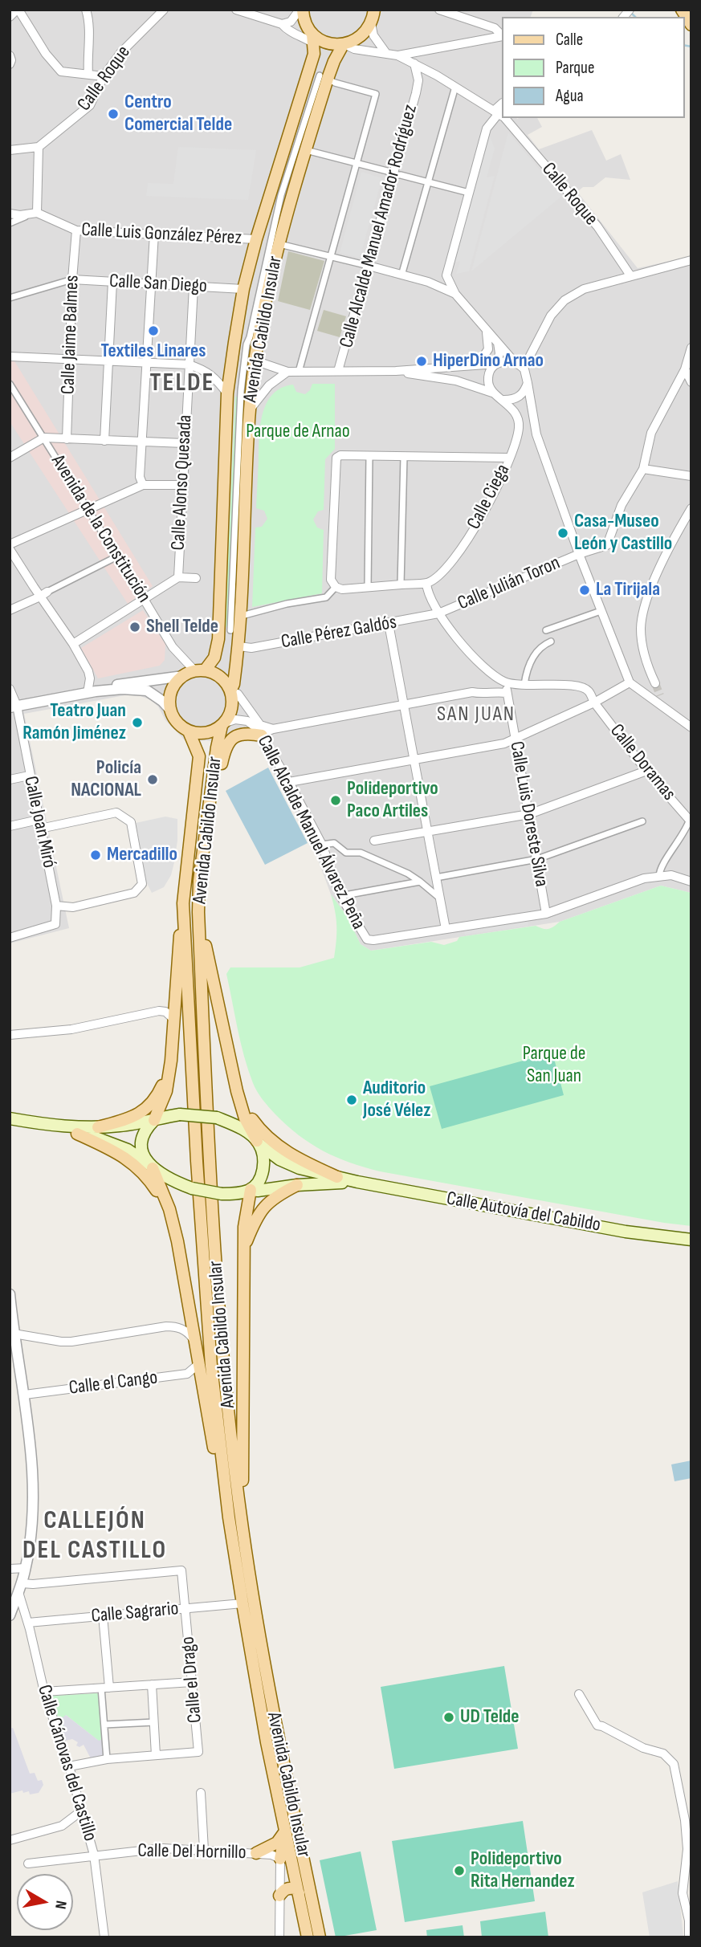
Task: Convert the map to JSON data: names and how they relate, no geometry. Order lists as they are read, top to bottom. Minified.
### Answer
{"streets":{"main road":["Avenida Cabildo Insular","Calle Autovía del Cabildo"],"street":["Calle Roque","Calle Alcalde Manuel Amador Rodríguez","Calle Luis González Pérez","Calle San Diego","Calle Jaime Balmes","Calle Alonso Quesada","Calle Ciega","Avenida de la Constitución","Calle Julián Toron","Calle Pérez Galdós","Calle Doramas","Calle Luis Doreste Silva","Calle Joan Miró","Calle Alcalde Manuel Álvarez Peña","Calle el Cango","Calle Sagrario","Calle el Drago","Calle Cánovas del Castillo","Calle Del Hornillo"]},"crossings":[["Calle Roque","Calle Alcalde Manuel Amador Rodríguez"],["Calle Roque","Avenida Cabildo Insular"],["Calle Luis González Pérez","Avenida Cabildo Insular"],["Calle Luis González Pérez","Calle Jaime Balmes"],["Calle San Diego","Avenida Cabildo Insular"],["Calle San Diego","Calle Jaime Balmes"],["Calle San Diego","Calle Alonso Quesada"],["Avenida Cabildo Insular","Avenida de la Constitución"],["Avenida Cabildo Insular","Calle Pérez Galdós"],["Avenida Cabildo Insular","Calle Alcalde Manuel Álvarez Peña"],["Avenida Cabildo Insular","Calle Sagrario"],["Avenida de la Constitución","Calle Alcalde Manuel Álvarez Peña"],["Calle Julián Toron","Calle Pérez Galdós"],["Calle Doramas","Calle Luis Doreste Silva"],["Calle Sagrario","Calle el Drago"],["Calle Sagrario","Calle Cánovas del Castillo"],["Calle el Drago","Calle Cánovas del Castillo"],["Calle Cánovas del Castillo","Calle Del Hornillo"]],"districts":["TELDE","SAN JUAN","CALLEJÓN DEL CASTILLO"],"parks":["Parque de Arnao","Parque de San Juan"],"places":["Centro Comercial Telde","Textiles Linares","HiperDino Arnao","Casa-Museo León y Castillo","La Tirijala","Shell Telde","Teatro Juan Ramón Jiménez","Policía NACIONAL","Polideportivo Paco Artiles","Mercadillo","Auditorio José Vélez","UD Telde","Polideportivo Rita Hernandez"],"legend":["Calle","Parque","Agua"],"north":"right"}
